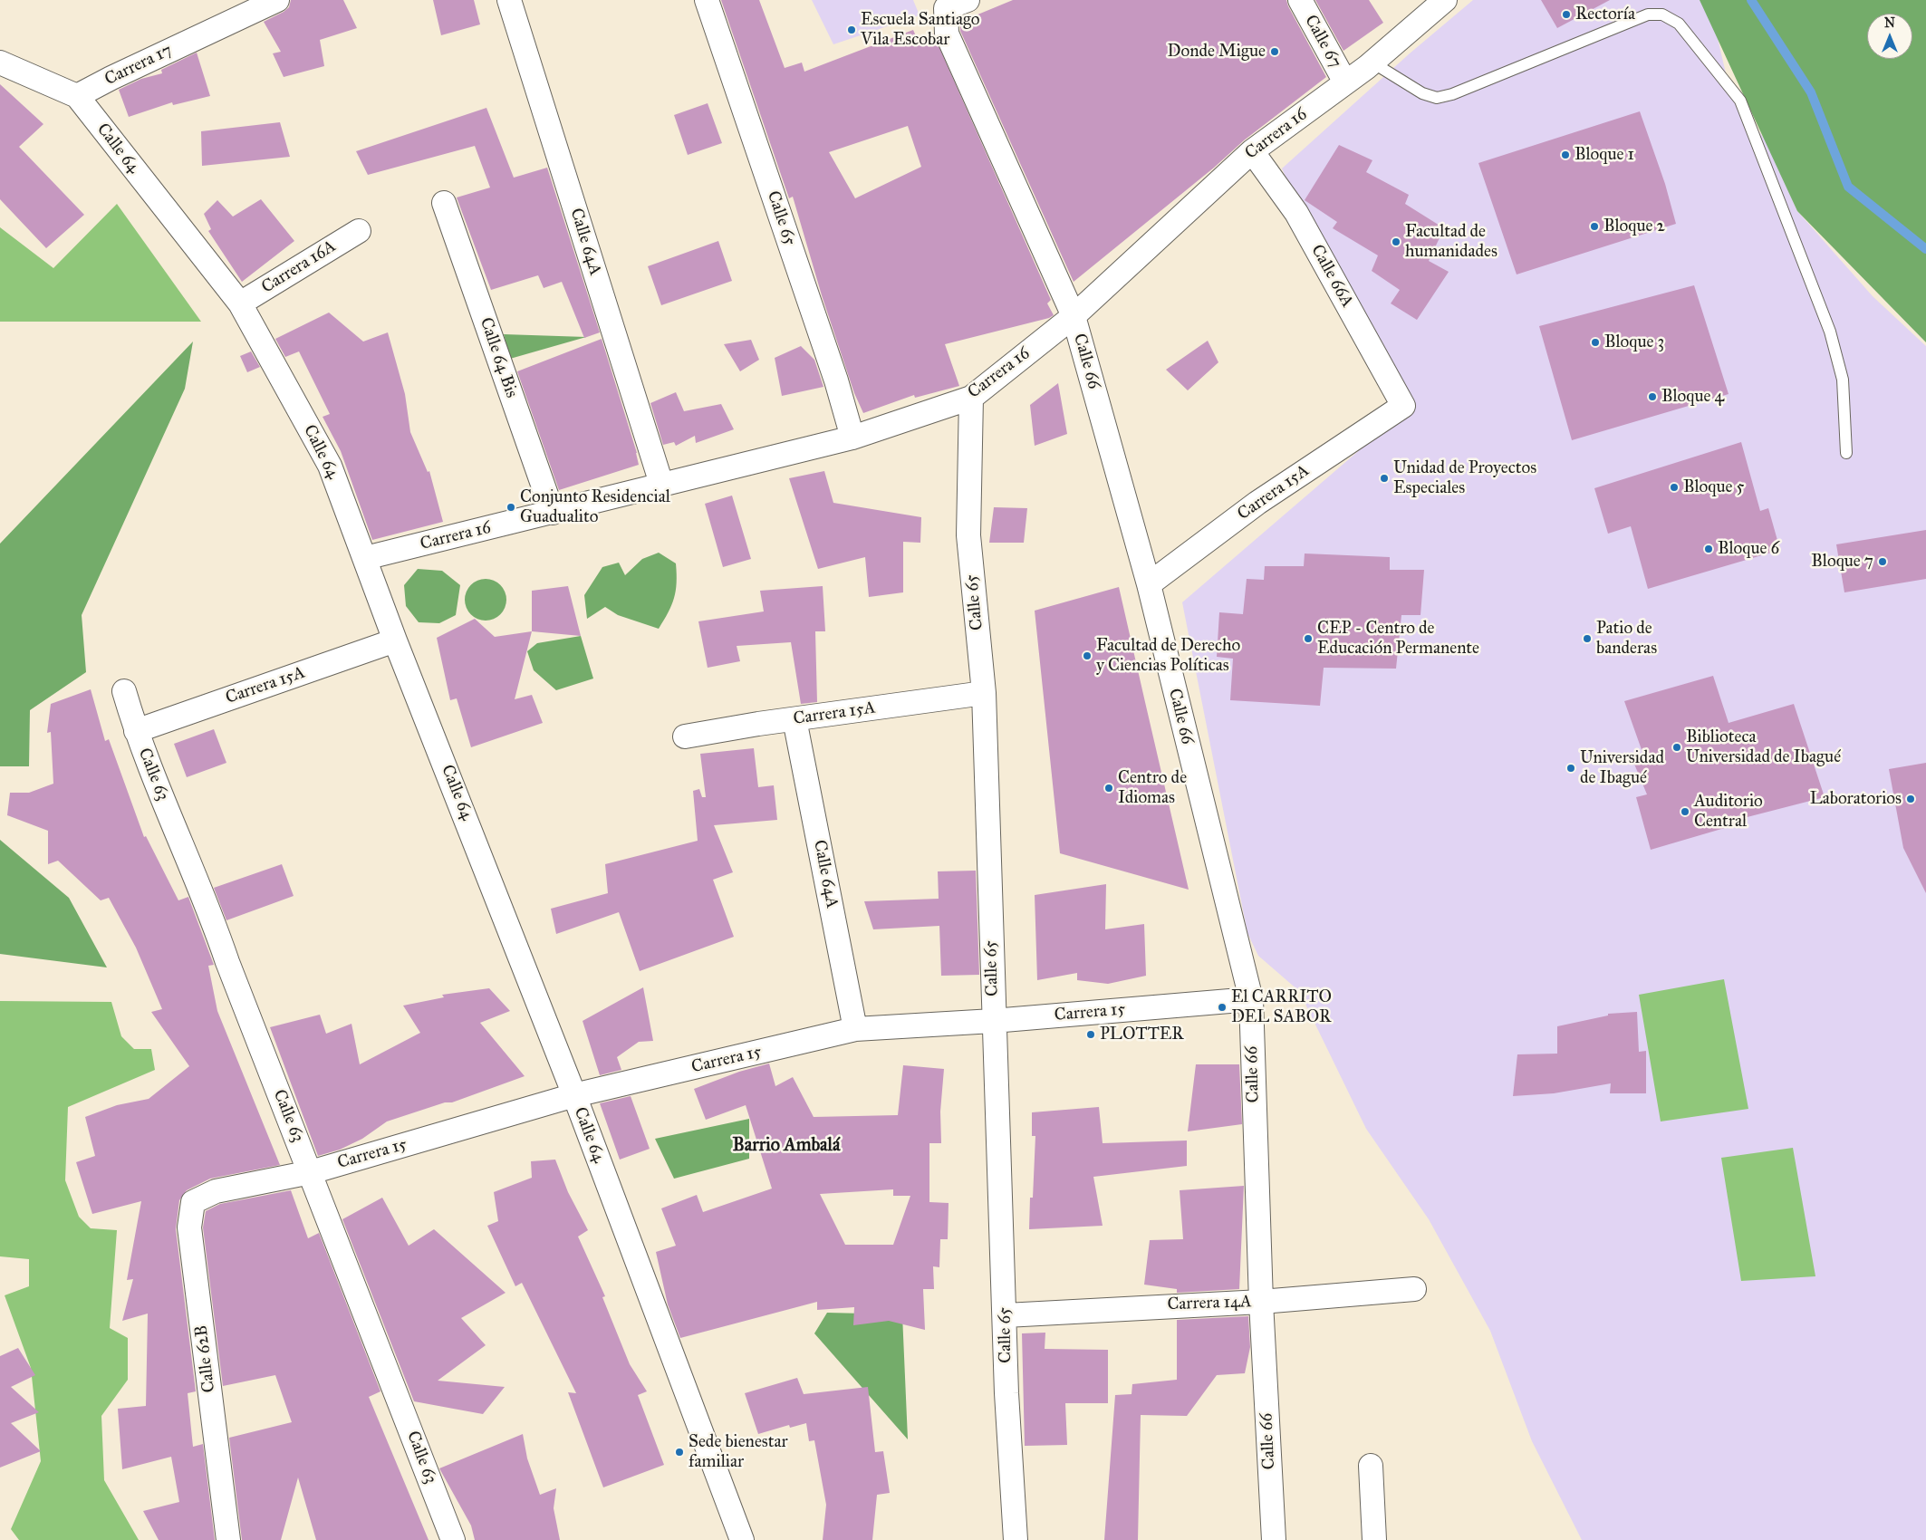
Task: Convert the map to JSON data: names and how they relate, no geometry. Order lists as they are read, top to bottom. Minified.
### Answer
{"streets":{"street":["Calle 67","Carrera 17","Carrera 16","Calle 64","Calle 65","Calle 64A","Carrera 16A","Calle 66A","Calle 64 Bis","Calle 66","Carrera 15A","Calle 63","Carrera 15","Carrera 14A","Calle 62B"]},"crossings":[["Calle 67","Carrera 16"],["Carrera 17","Calle 64"],["Carrera 16","Calle 64"],["Carrera 16","Calle 65"],["Carrera 16","Calle 64A"],["Carrera 16","Calle 66A"],["Carrera 16","Calle 64 Bis"],["Carrera 16","Calle 66"],["Calle 64","Carrera 16A"],["Calle 64","Carrera 15A"],["Calle 64","Carrera 15"],["Calle 65","Carrera 15A"],["Calle 65","Carrera 15"],["Calle 65","Carrera 14A"],["Calle 64A","Carrera 15A"],["Calle 64A","Carrera 15"],["Calle 66A","Carrera 15A"],["Calle 66","Carrera 15A"],["Calle 66","Carrera 15"],["Calle 66","Carrera 14A"],["Carrera 15A","Calle 63"],["Calle 63","Carrera 15"],["Carrera 15","Calle 62B"]],"districts":["Barrio Ambalá"],"places":["Rectoría","Escuela Santiago Vila Escobar","Donde Migue","Bloque 1","Bloque 2","Facultad de humanidades","Bloque 3","Bloque 4","Unidad de Proyectos Especiales","Bloque 5","Conjunto Residencial Guadualito","Bloque 6","Bloque 7","CEP - Centro de Educación Permanente","Patio de banderas","Facultad de Derecho y Ciencias Políticas","Biblioteca Universidad de Ibagué","Universidad de Ibagué","Centro de Idiomas","Laboratorios","Auditorio Central","El CARRITO DEL SABOR","PLOTTER","Sede bienestar familiar"],"north":"top"}
